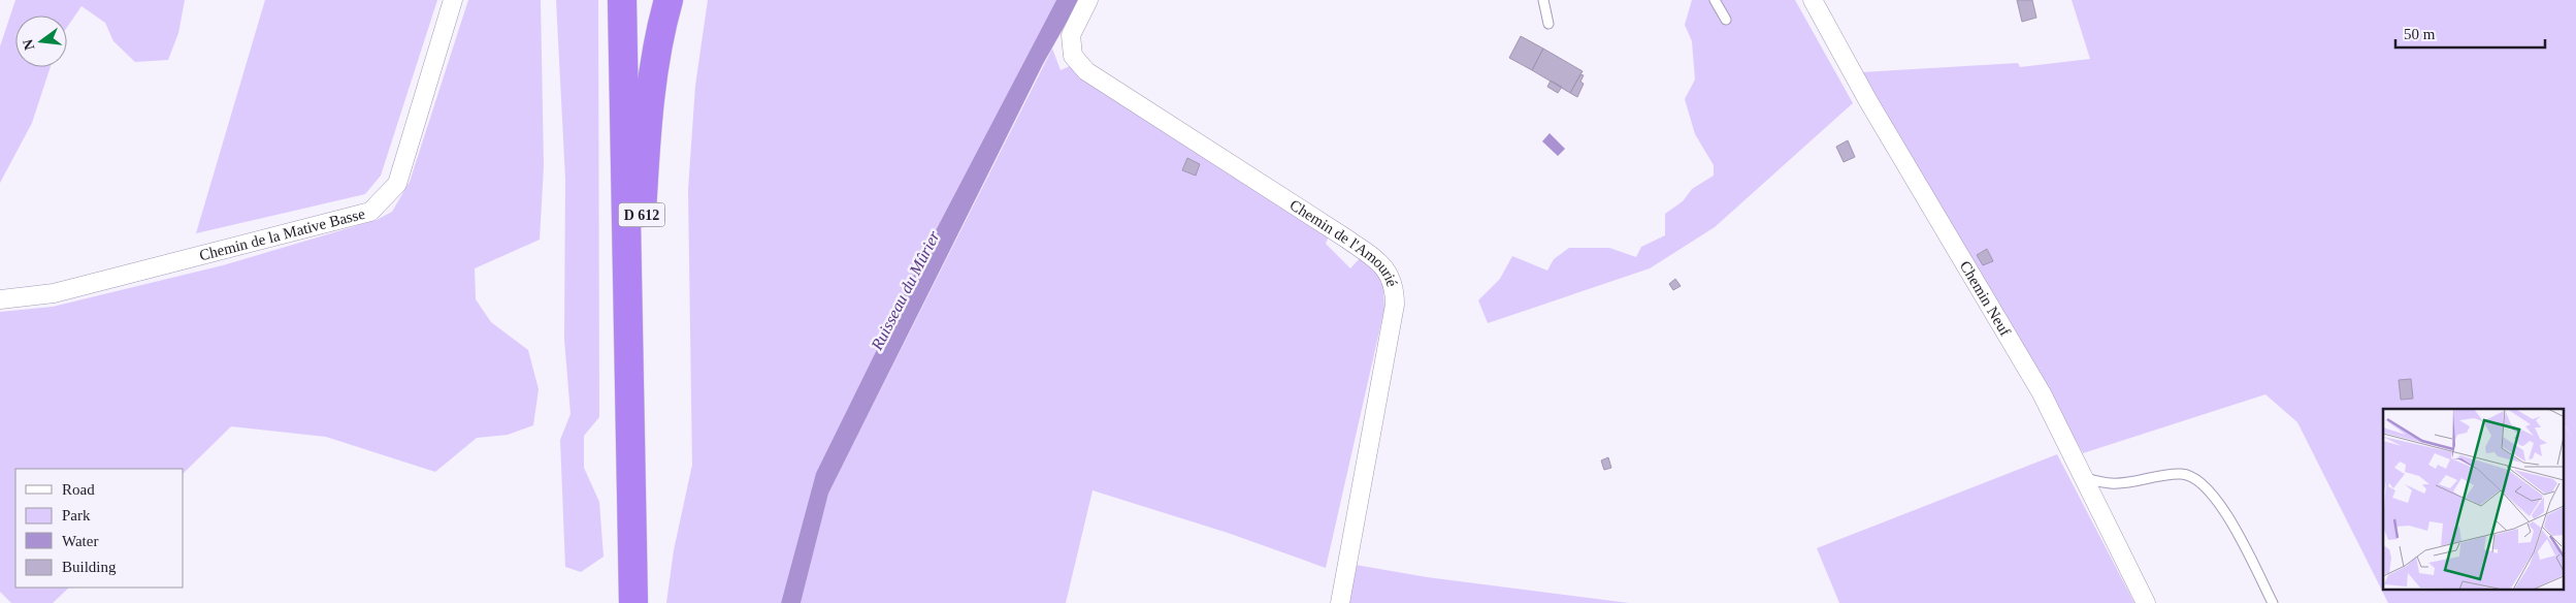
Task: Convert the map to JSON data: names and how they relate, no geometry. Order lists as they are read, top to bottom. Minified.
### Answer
{"streets":{"highway":["D 612"],"street":["Chemin de la Mative Basse","Chemin de l'Amourié","Chemin Neuf"]},"water":["Ruisseau du Mûrier"],"legend":["Road","Park","Water","Building"],"scale_bar":"50 m","north":"left"}
